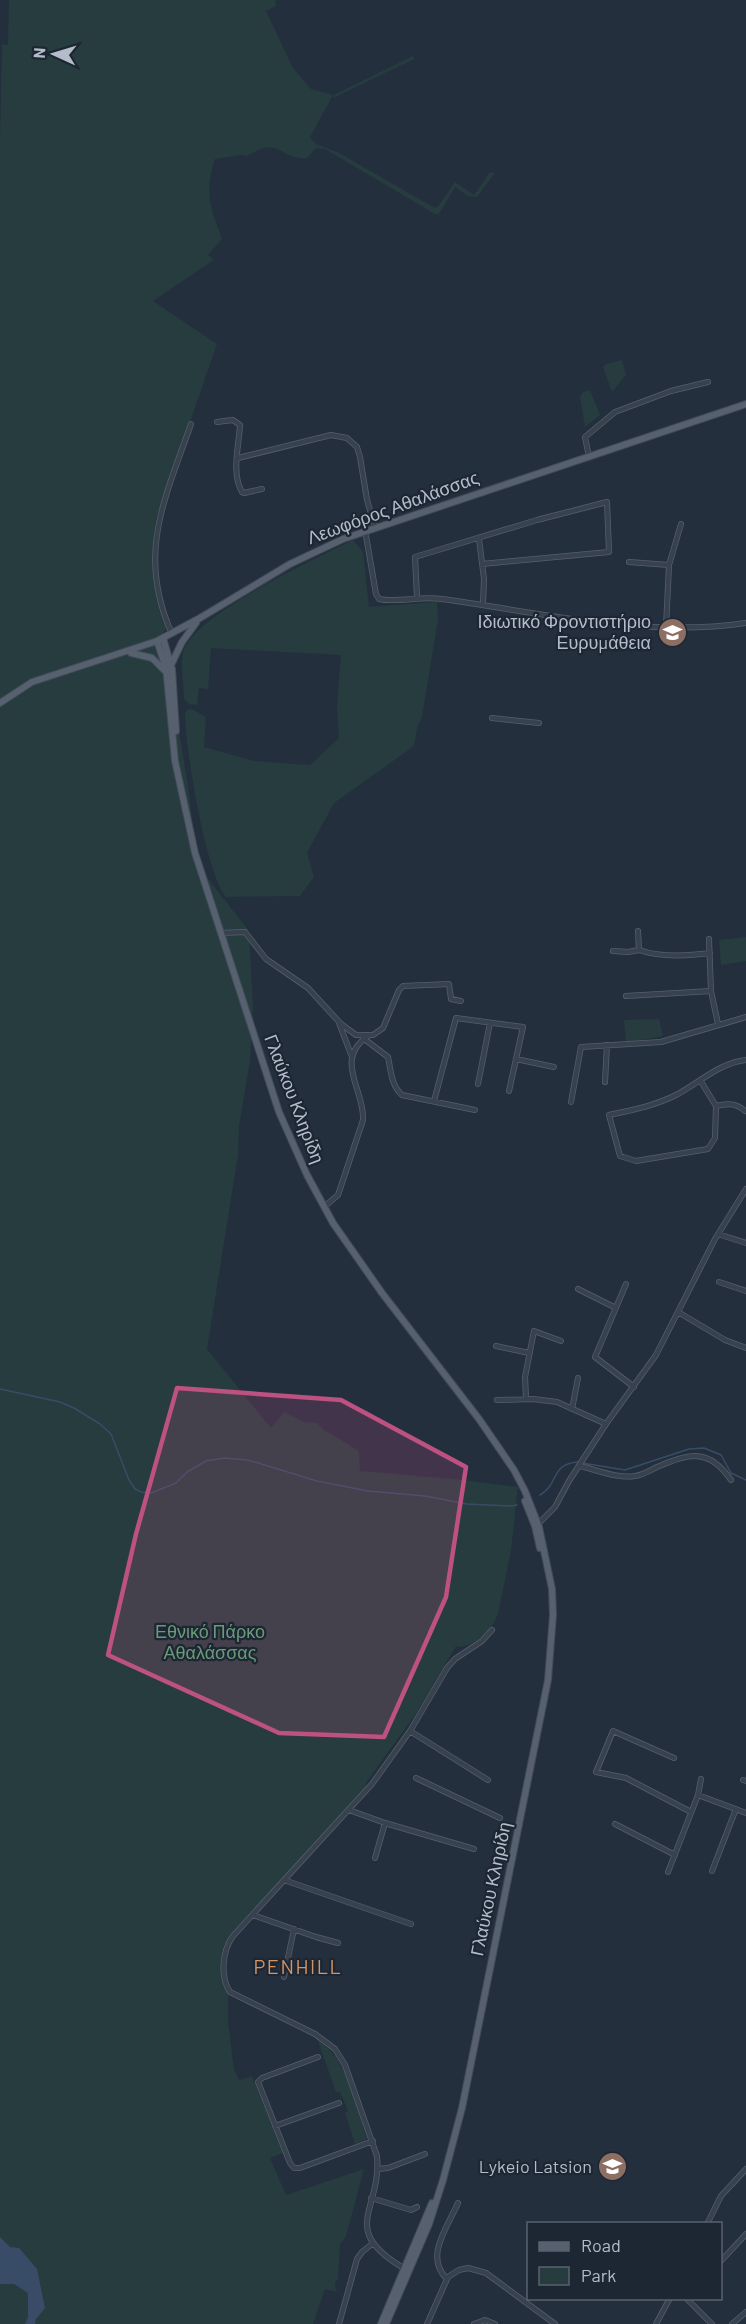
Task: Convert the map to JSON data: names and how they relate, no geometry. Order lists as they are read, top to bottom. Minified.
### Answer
{"streets":{"main road":["Λεωφόρος Αθαλάσσας","Γλαύκου Κληρίδη"]},"crossings":[["Λεωφόρος Αθαλάσσας","Γλαύκου Κληρίδη"]],"districts":["PENHILL"],"parks":["Εθνικό Πάρκο Αθαλάσσας"],"places":{"school or university":["Ιδιωτικό Φροντιστήριο Ευρυμάθεια","Lykeio Latsion"]},"legend":["Road","Park"],"north":"left"}
